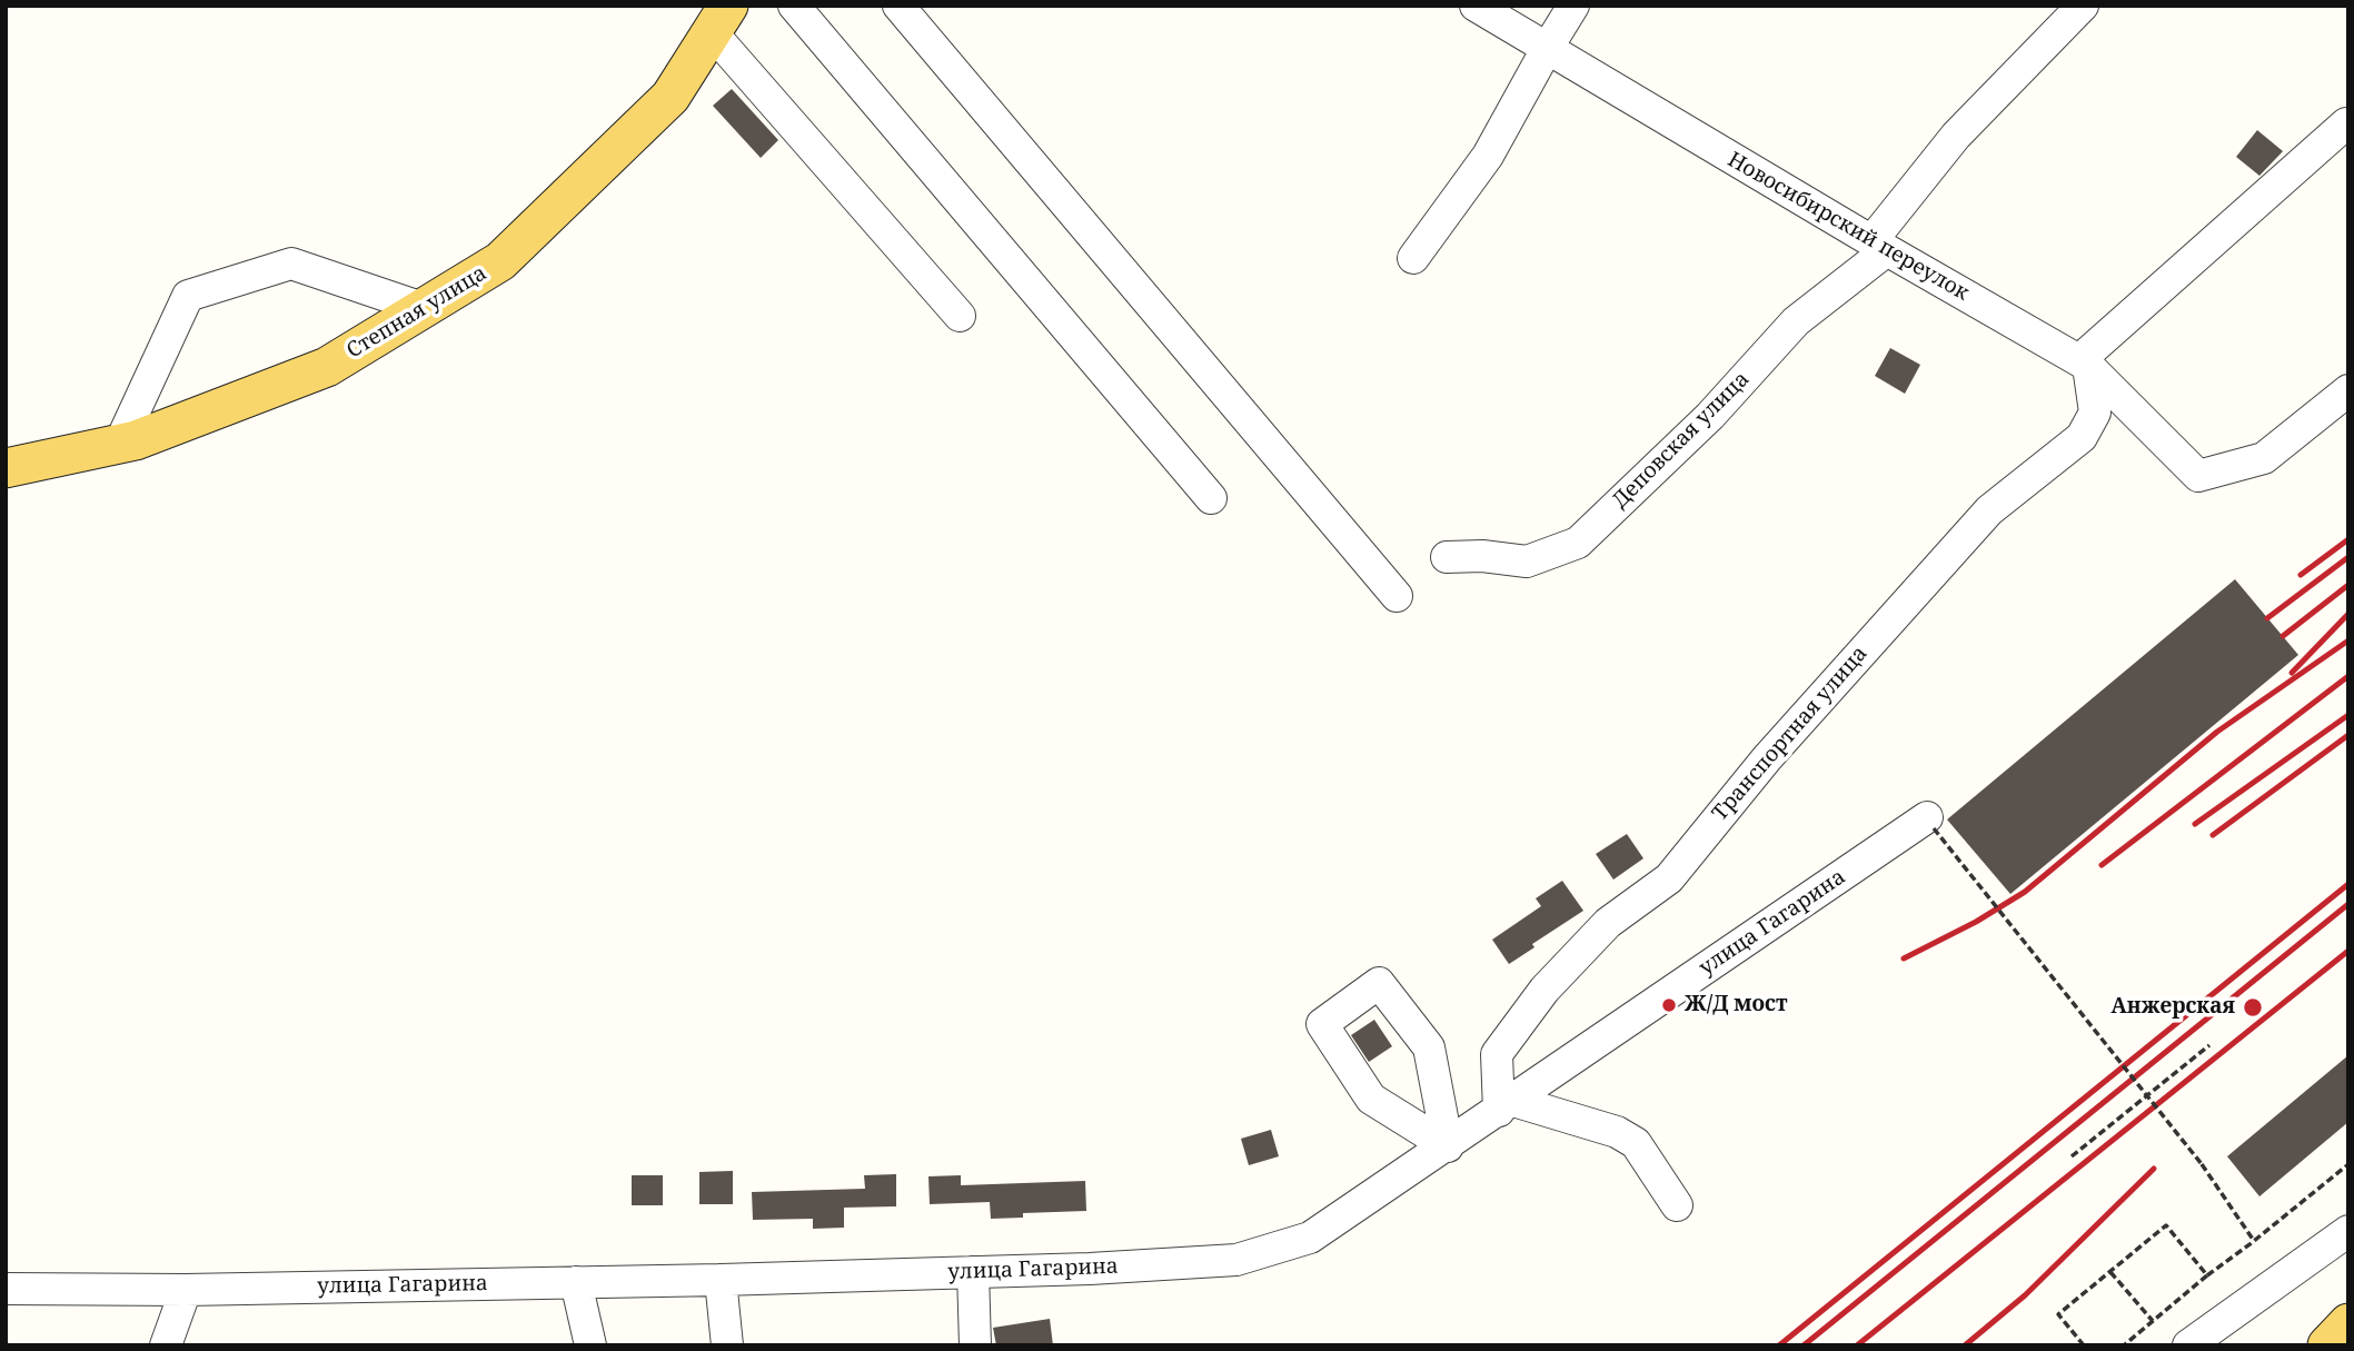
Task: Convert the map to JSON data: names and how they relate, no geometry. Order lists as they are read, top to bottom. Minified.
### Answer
{"streets":{"main road":["Степная улица"],"street":["Новосибирский переулок","Деповская улица","Транспортная улица","улица Гагарина"]},"crossings":[["Новосибирский переулок","Деповская улица"],["Новосибирский переулок","Транспортная улица"],["Транспортная улица","улица Гагарина"]],"places":["Ж/Д мост","Анжерская"]}
